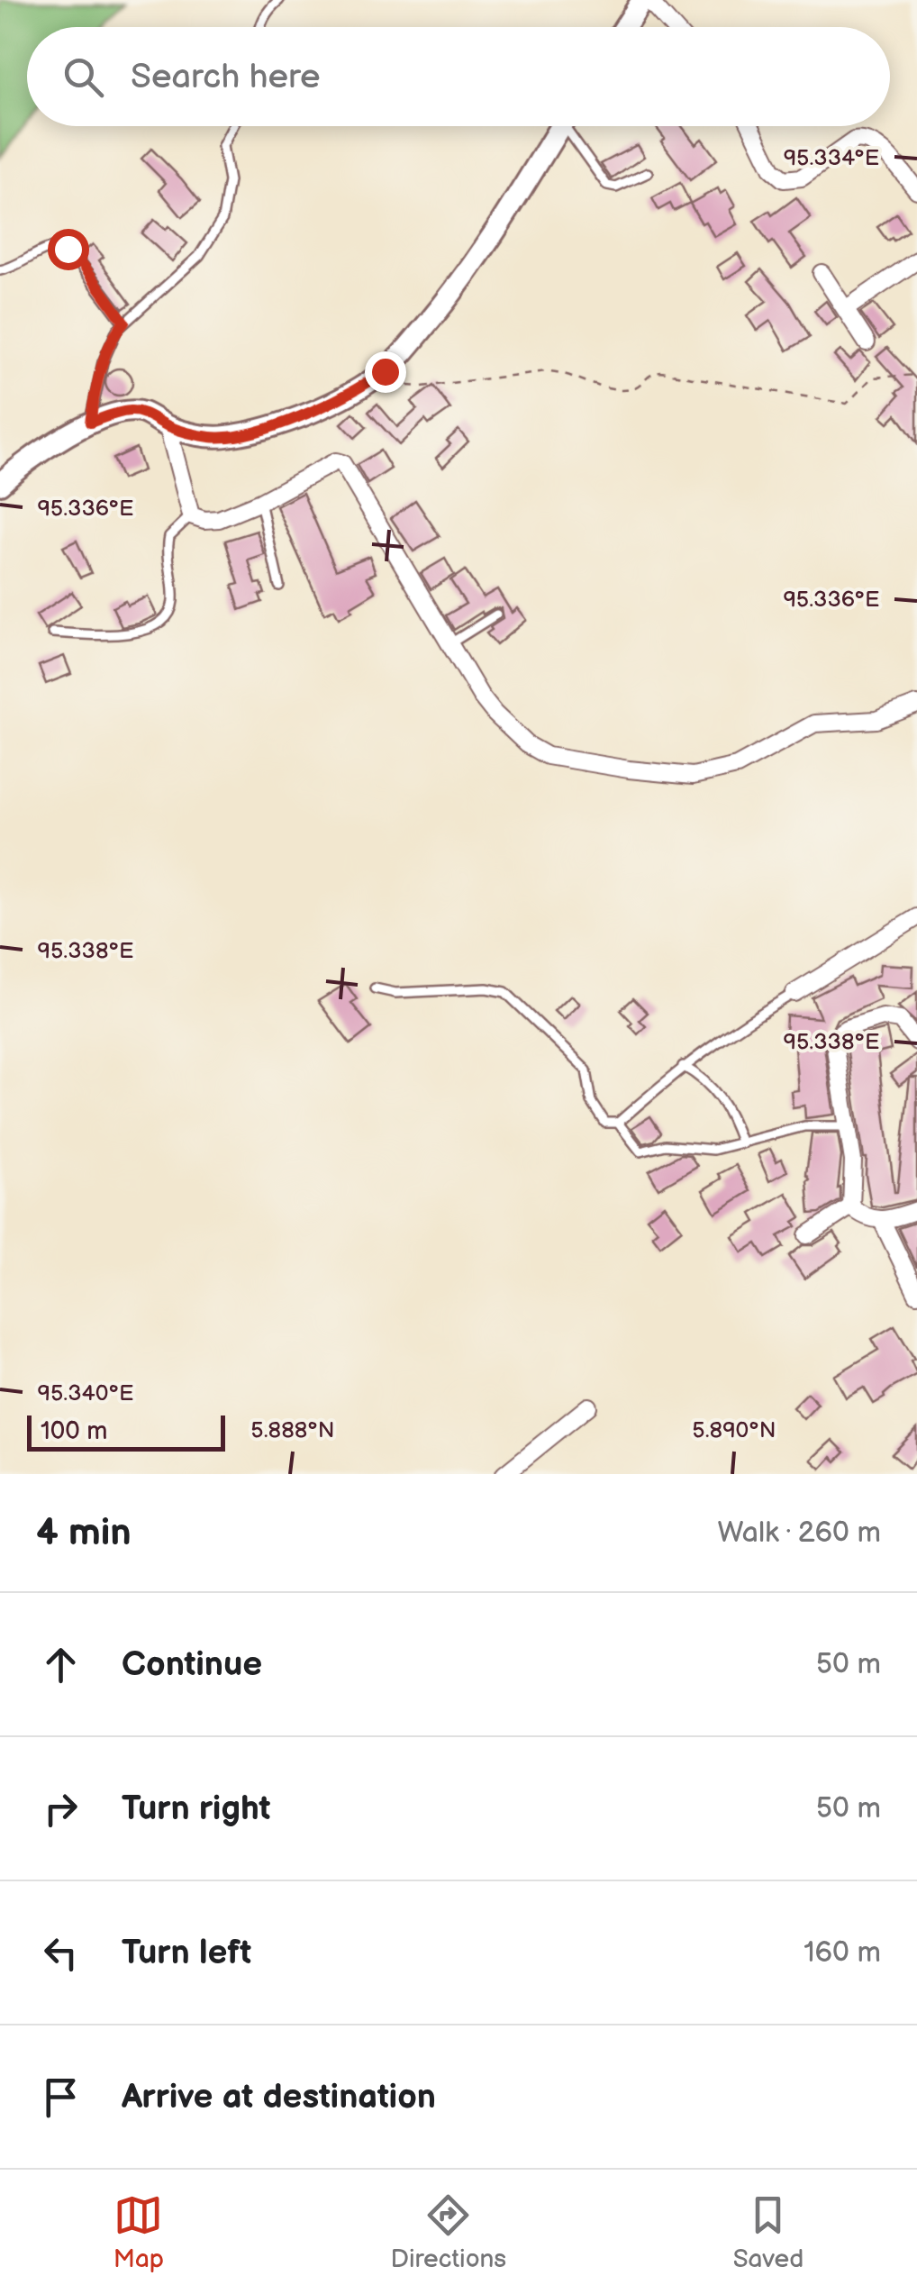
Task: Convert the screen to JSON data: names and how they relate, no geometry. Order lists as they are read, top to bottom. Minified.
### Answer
{"scale_bar":"100 m","page":{"search":"Search here","scale":"100 m","heading":["4 min","Walk · 260 m"],"list":[["Continue","50 m"],["Turn right","50 m"],["Turn left","160 m"],"Arrive at destination"],"nav":["Map","Directions","Saved"]},"coordinates":["95.334°E","95.336°E","95.338°E","95.340°E","5.888°N","5.890°N"]}
